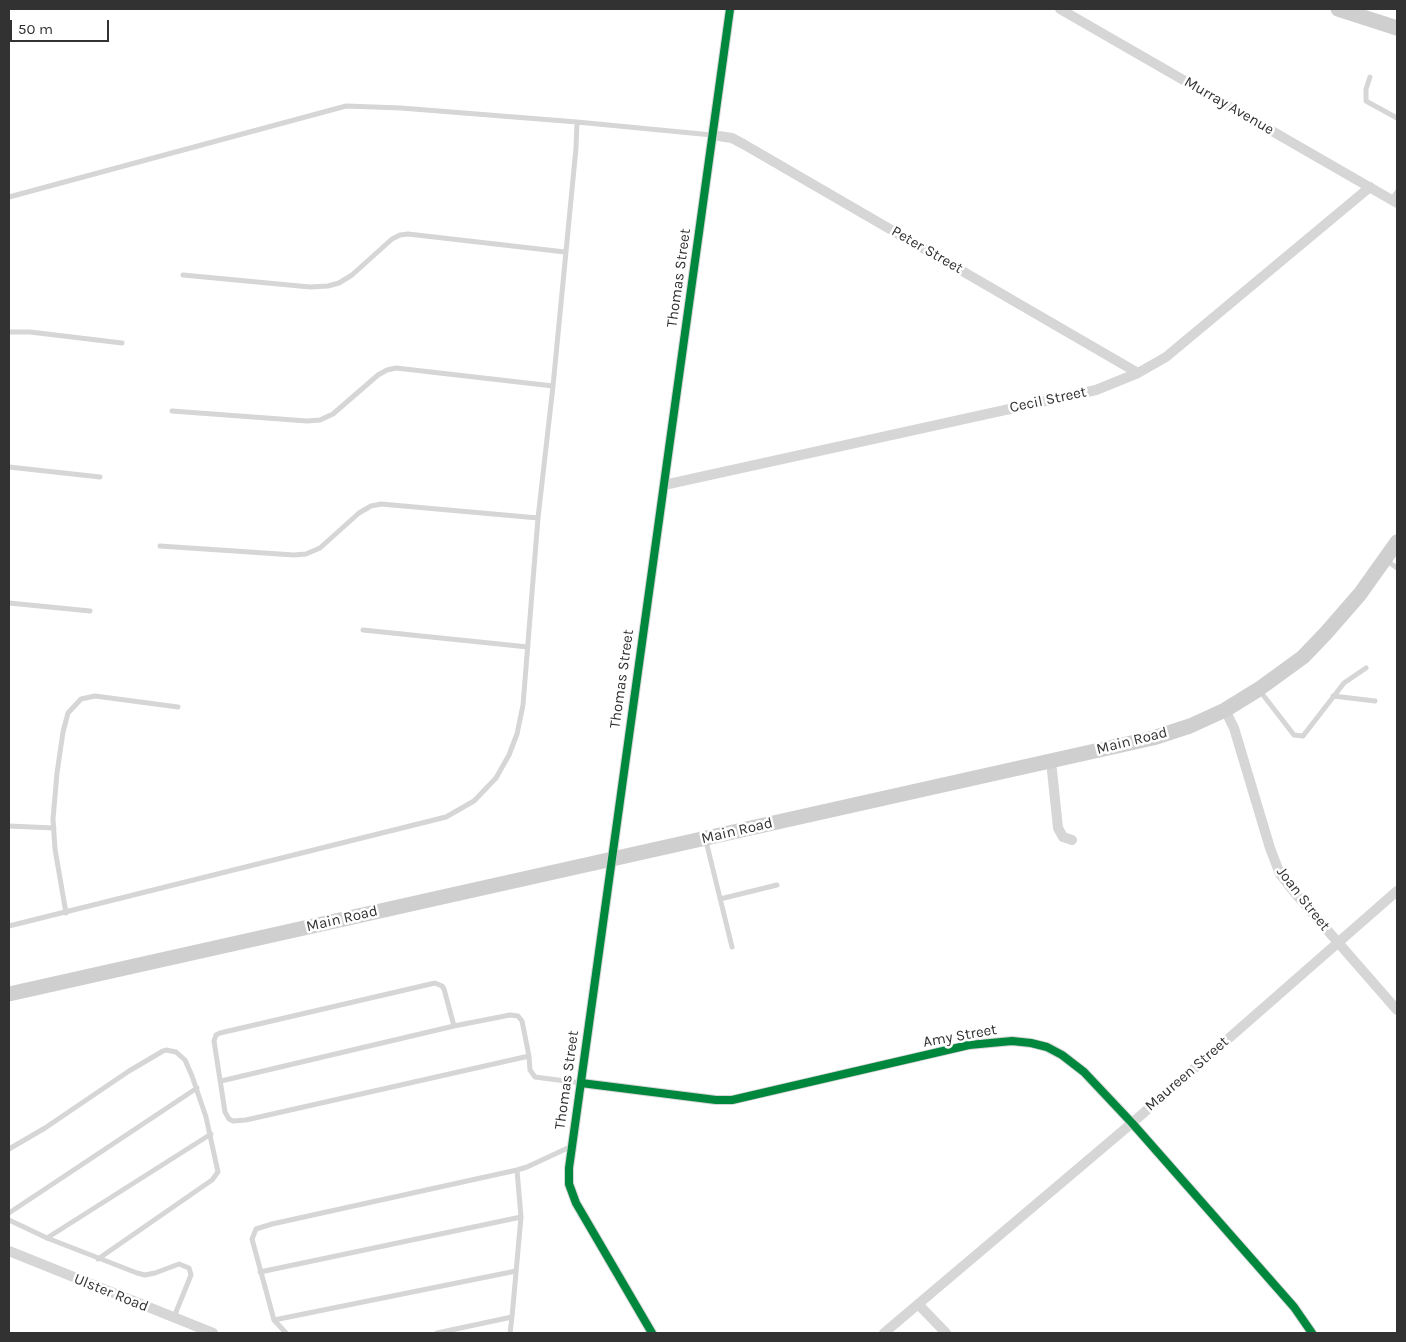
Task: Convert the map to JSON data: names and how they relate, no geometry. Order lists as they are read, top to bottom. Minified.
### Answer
{"streets":{"main road":["Main Road"],"street":["Murray Avenue","Peter Street","Thomas Street","Cecil Street","Joan Street","Amy Street","Maureen Street","Ulster Road"]},"crossings":[["Murray Avenue","Cecil Street"],["Peter Street","Thomas Street"],["Peter Street","Cecil Street"],["Thomas Street","Cecil Street"],["Thomas Street","Main Road"],["Thomas Street","Amy Street"],["Main Road","Joan Street"],["Joan Street","Maureen Street"],["Amy Street","Maureen Street"]],"scale_bar":"50 m"}
